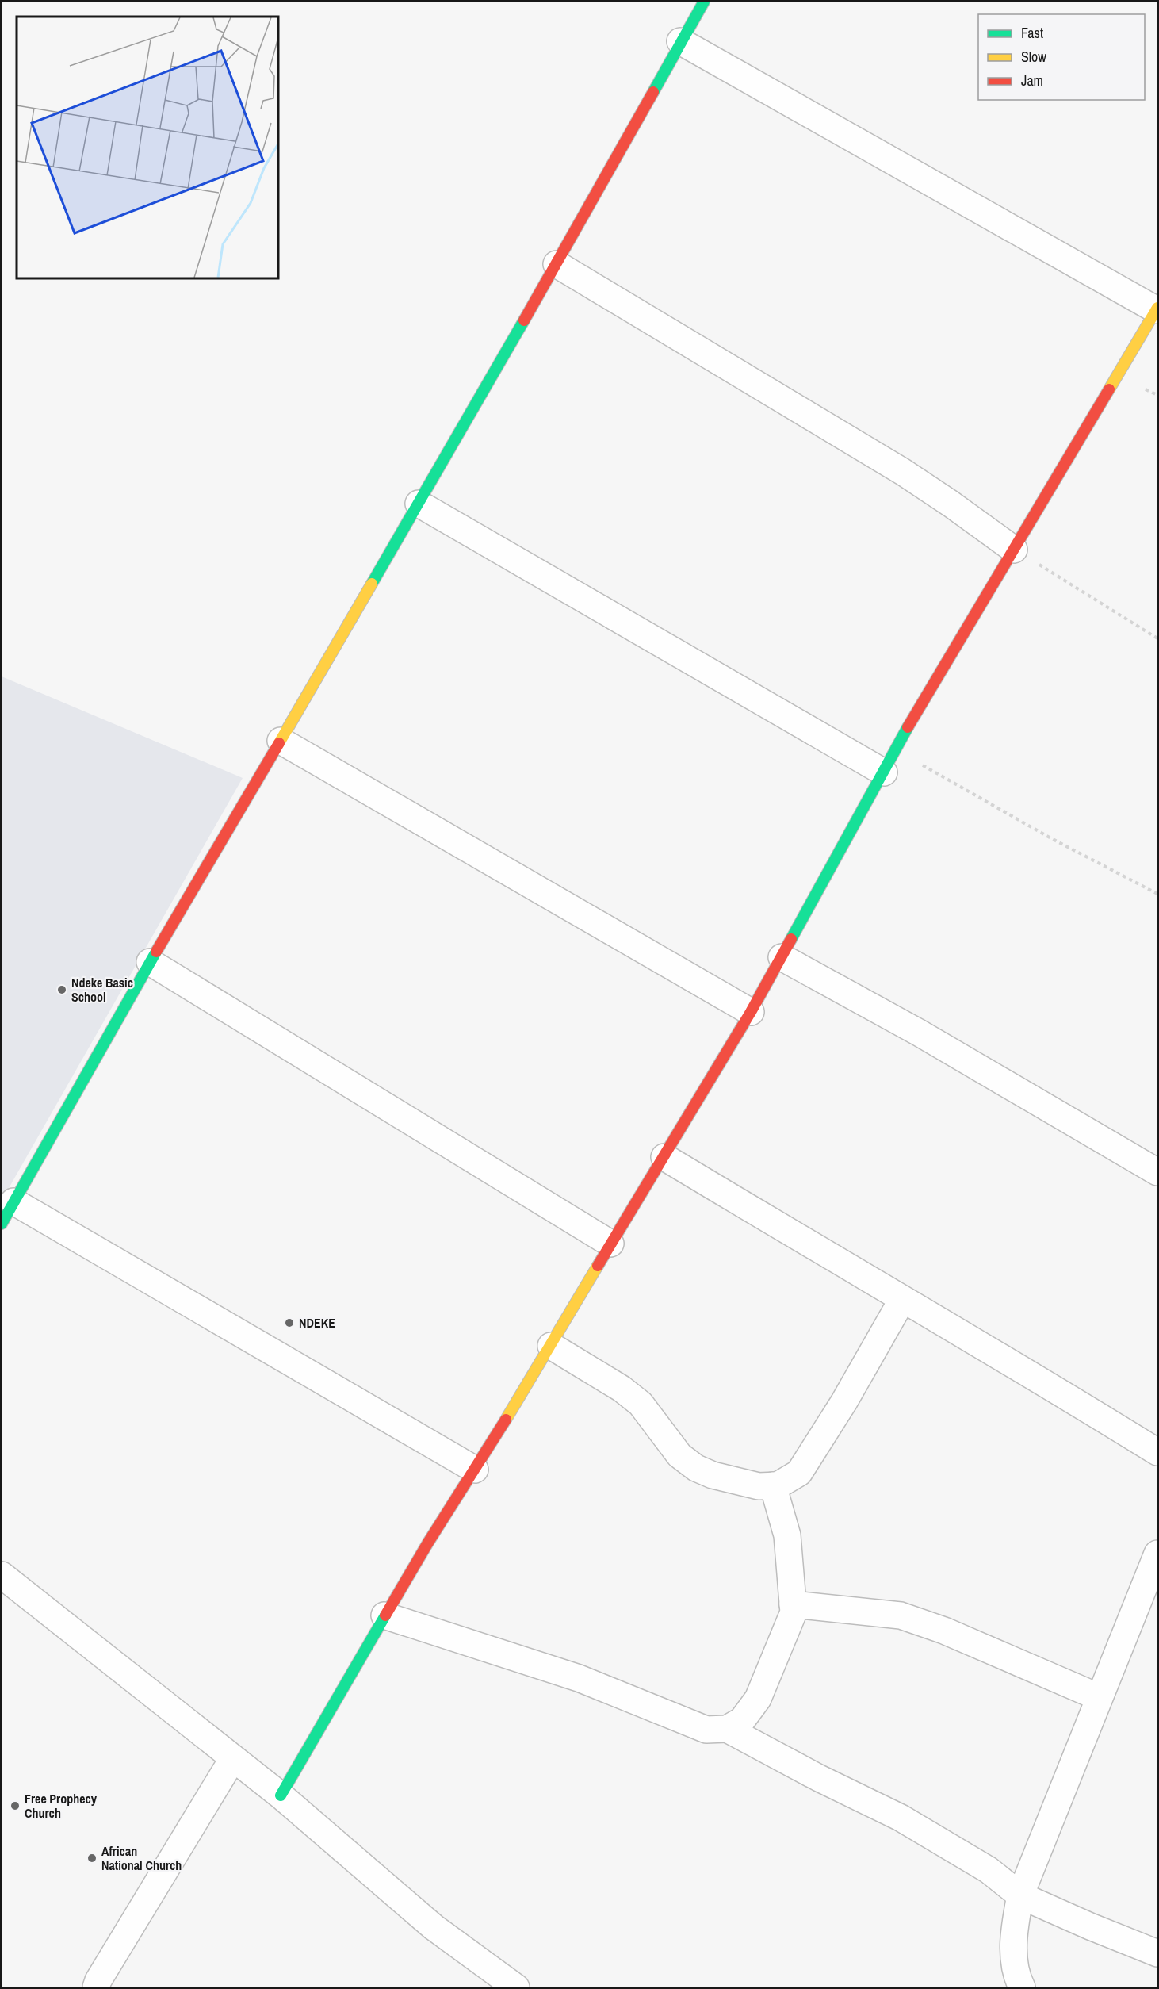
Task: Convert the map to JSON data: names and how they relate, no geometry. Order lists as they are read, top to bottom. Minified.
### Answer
{"places":["Ndeke Basic School","NDEKE","Free Prophecy Church","African National Church"],"legend":["Fast","Slow","Jam"]}
